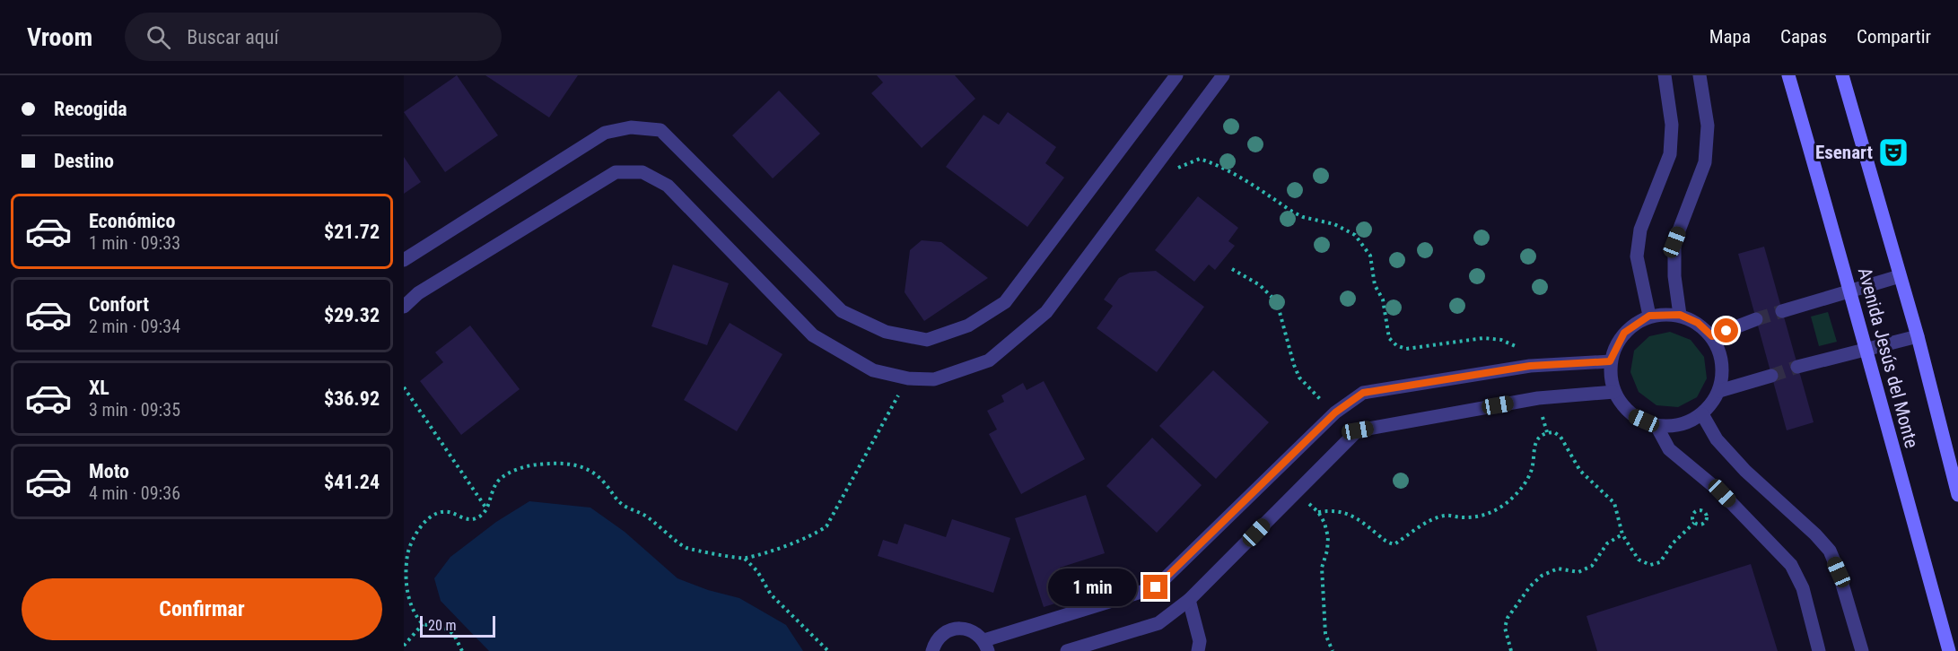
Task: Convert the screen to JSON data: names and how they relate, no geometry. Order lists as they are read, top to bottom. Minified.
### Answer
{"streets":{"main road":["Avenida Jesús del Monte"]},"places":{"theatre":["Esenart"]},"scale_bar":"20 m","page":{"header":"Vroom","search":"Buscar aquí","nav":["Mapa","Capas","Compartir"],"banner":["Recogida","Destino"],"list":[{"name":"Económico","note":"1 min · 09:33","value":"$21.72"},{"name":"Confort","note":"2 min · 09:34","value":"$29.32"},{"name":"XL","note":"3 min · 09:35","value":"$36.92"},{"name":"Moto","note":"4 min · 09:36","value":"$41.24"}],"buttons":"Confirmar","bubble":"1 min","scale":"20 m"}}
